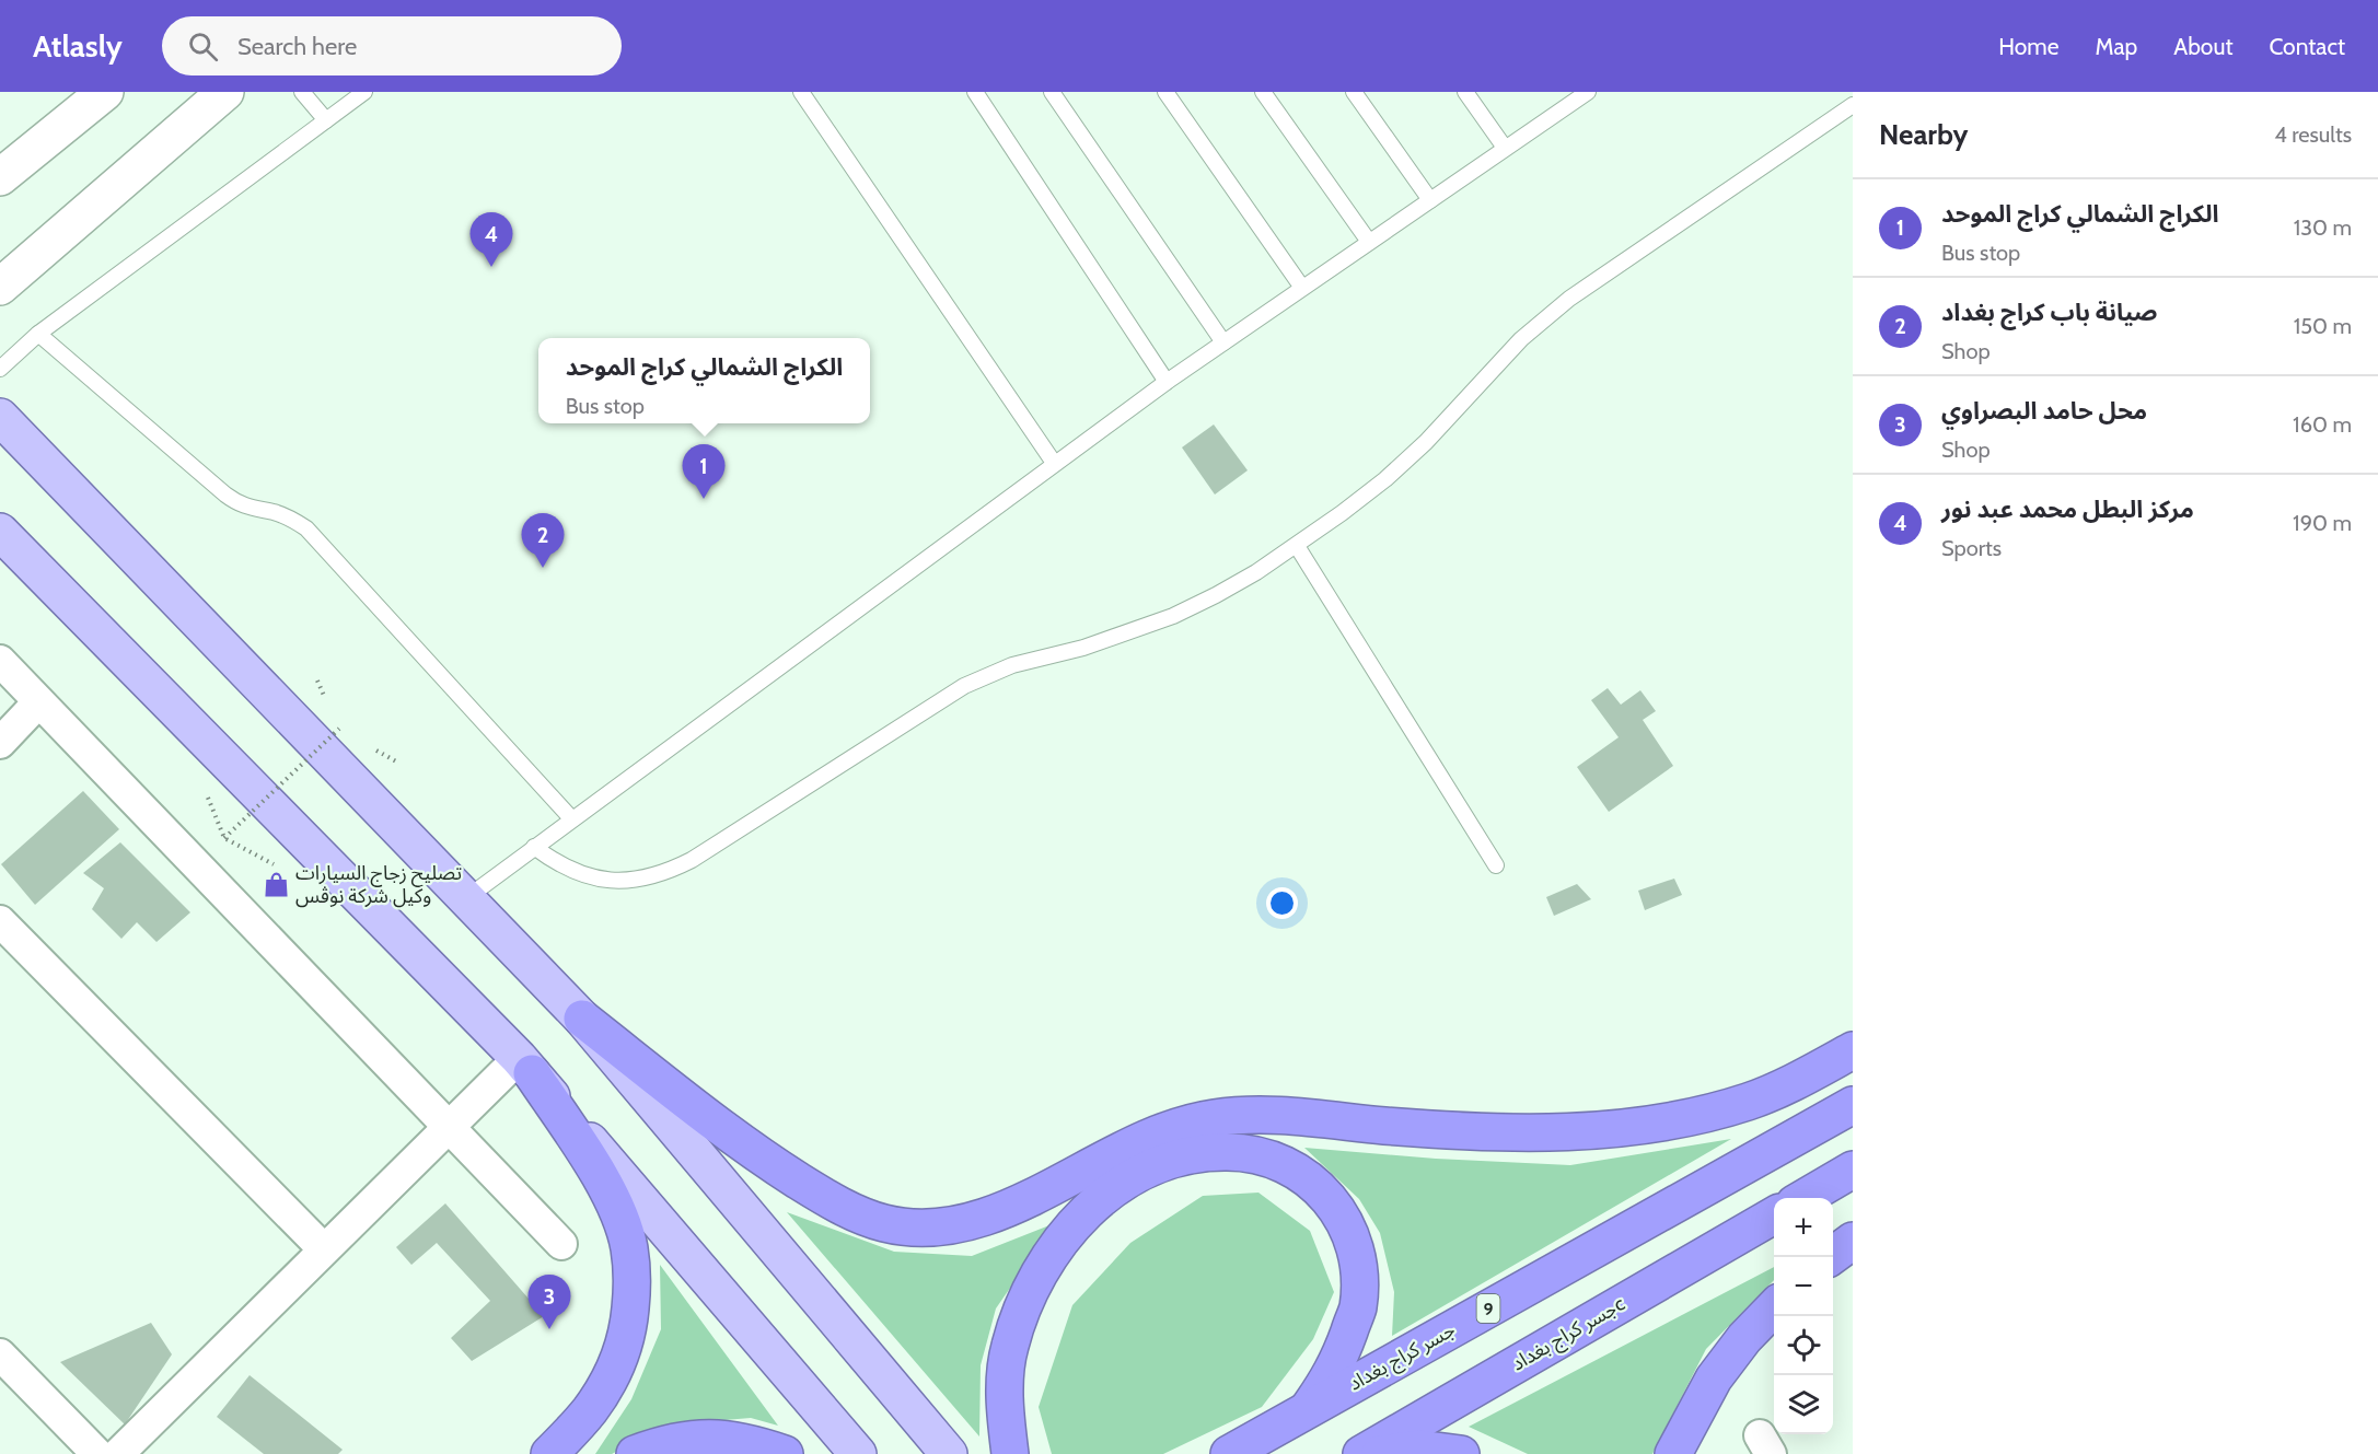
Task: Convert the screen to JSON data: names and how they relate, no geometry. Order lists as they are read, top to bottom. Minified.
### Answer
{"streets":{"highway":["9","جسر كراج بغدادc","جسر كراج بغداد"]},"places":{"shop":["تصليح زجاج السيارات وكيل شركة نوڤس"]},"page":{"header":"Atlasly","search":"Search here","nav":["Home","Map","About","Contact"],"heading":["Nearby","4 results"],"list":[{"mark":"1","name":"الكراج الشمالي كراج الموحد","note":"Bus stop","value":"130 m"},{"mark":"2","name":"صيانة باب كراج بغداد","note":"Shop","value":"150 m"},{"mark":"3","name":"محل حامد البصراوي","note":"Shop","value":"160 m"},{"mark":"4","name":"مركز البطل محمد عبد نور","note":"Sports","value":"190 m"}],"pins":["4","1","2","3"],"popup":["الكراج الشمالي كراج الموحد","Bus stop"],"map_buttons":["+","−"]}}
